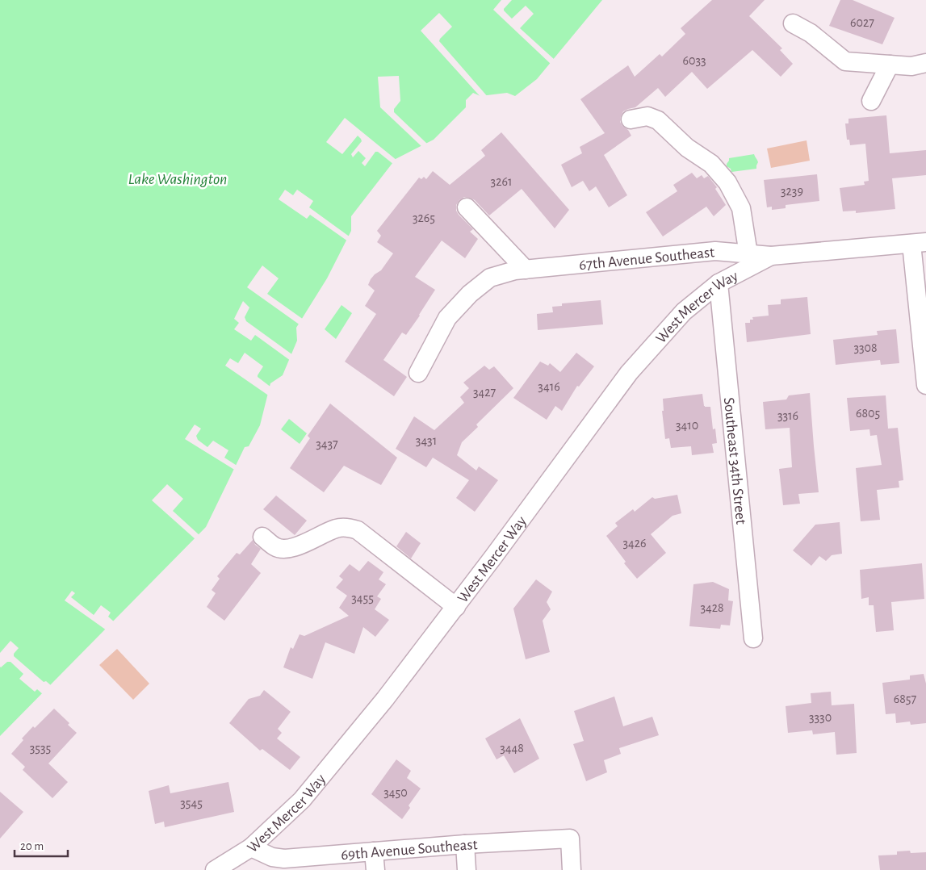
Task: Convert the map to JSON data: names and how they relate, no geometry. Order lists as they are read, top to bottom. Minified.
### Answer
{"streets":{"street":["67th Avenue Southeast","West Mercer Way","Southeast 34th Street","69th Avenue Southeast"]},"crossings":[["67th Avenue Southeast","West Mercer Way"],["West Mercer Way","Southeast 34th Street"],["West Mercer Way","69th Avenue Southeast"]],"water":["Lake Washington"],"house_numbers":["6027","6033","3261","3239","3265","3308","3416","3427","6805","3316","3410","3431","3437","3426","3455","3428","6857","3330","3535","3448","3450","3545"],"scale_bar":"20 m"}
